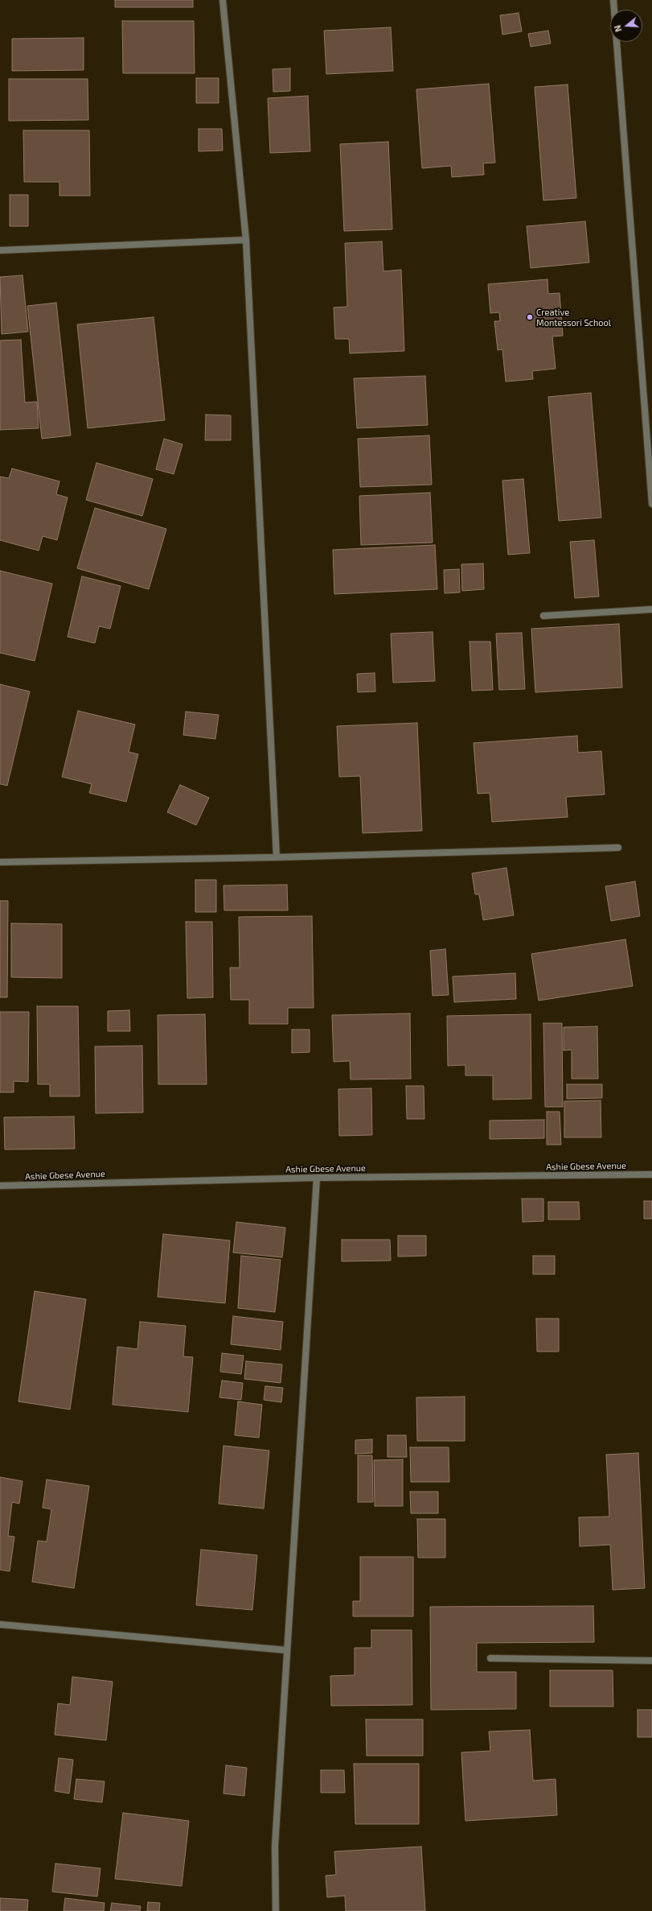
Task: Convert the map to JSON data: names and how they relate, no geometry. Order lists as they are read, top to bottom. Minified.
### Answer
{"streets":{"street":["Ashie Gbese Avenue"]},"places":["Creative Montessori School"],"north":"left"}
